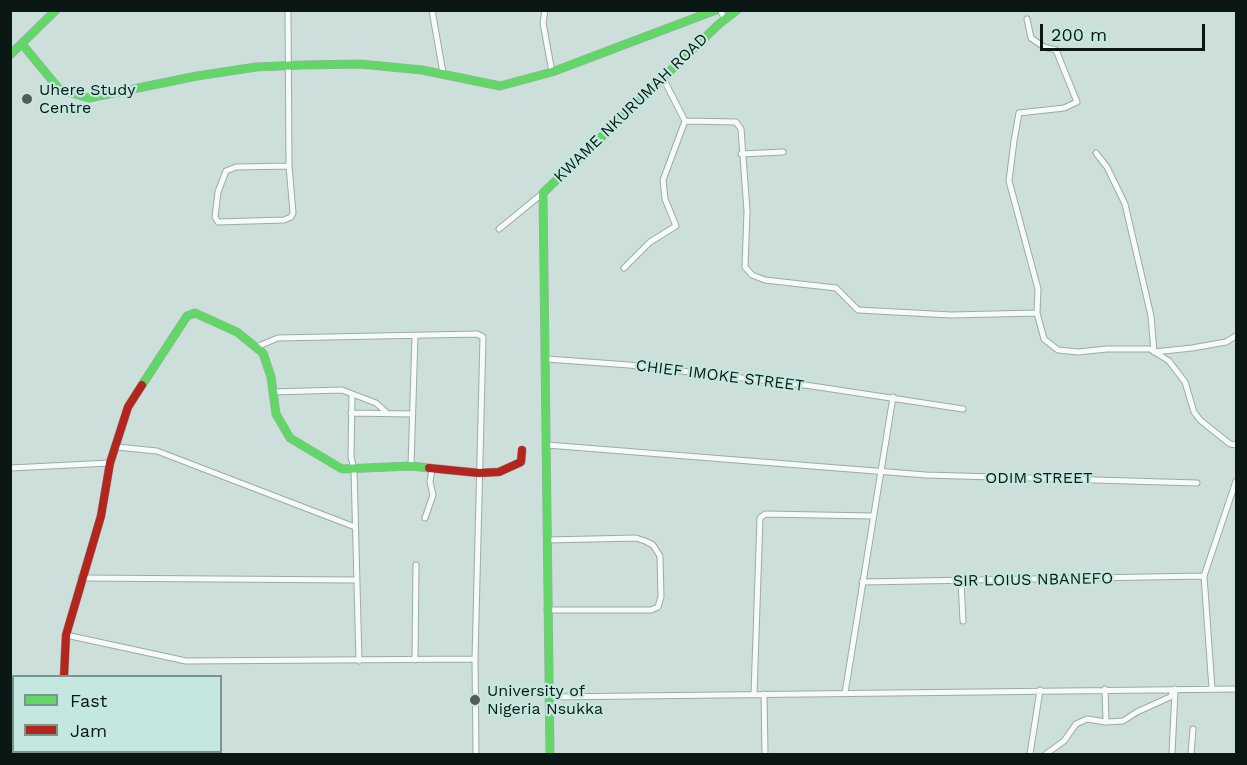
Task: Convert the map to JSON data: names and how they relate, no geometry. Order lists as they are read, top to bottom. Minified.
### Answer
{"streets":{"street":["KWAME NKURUMAH ROAD","CHIEF IMOKE STREET","ODIM STREET","SIR LOIUS NBANEFO"]},"crossings":[["KWAME NKURUMAH ROAD","CHIEF IMOKE STREET"],["KWAME NKURUMAH ROAD","ODIM STREET"]],"places":["Uhere Study Centre","University of Nigeria Nsukka"],"legend":["Fast","Jam"],"scale_bar":"200 m"}
